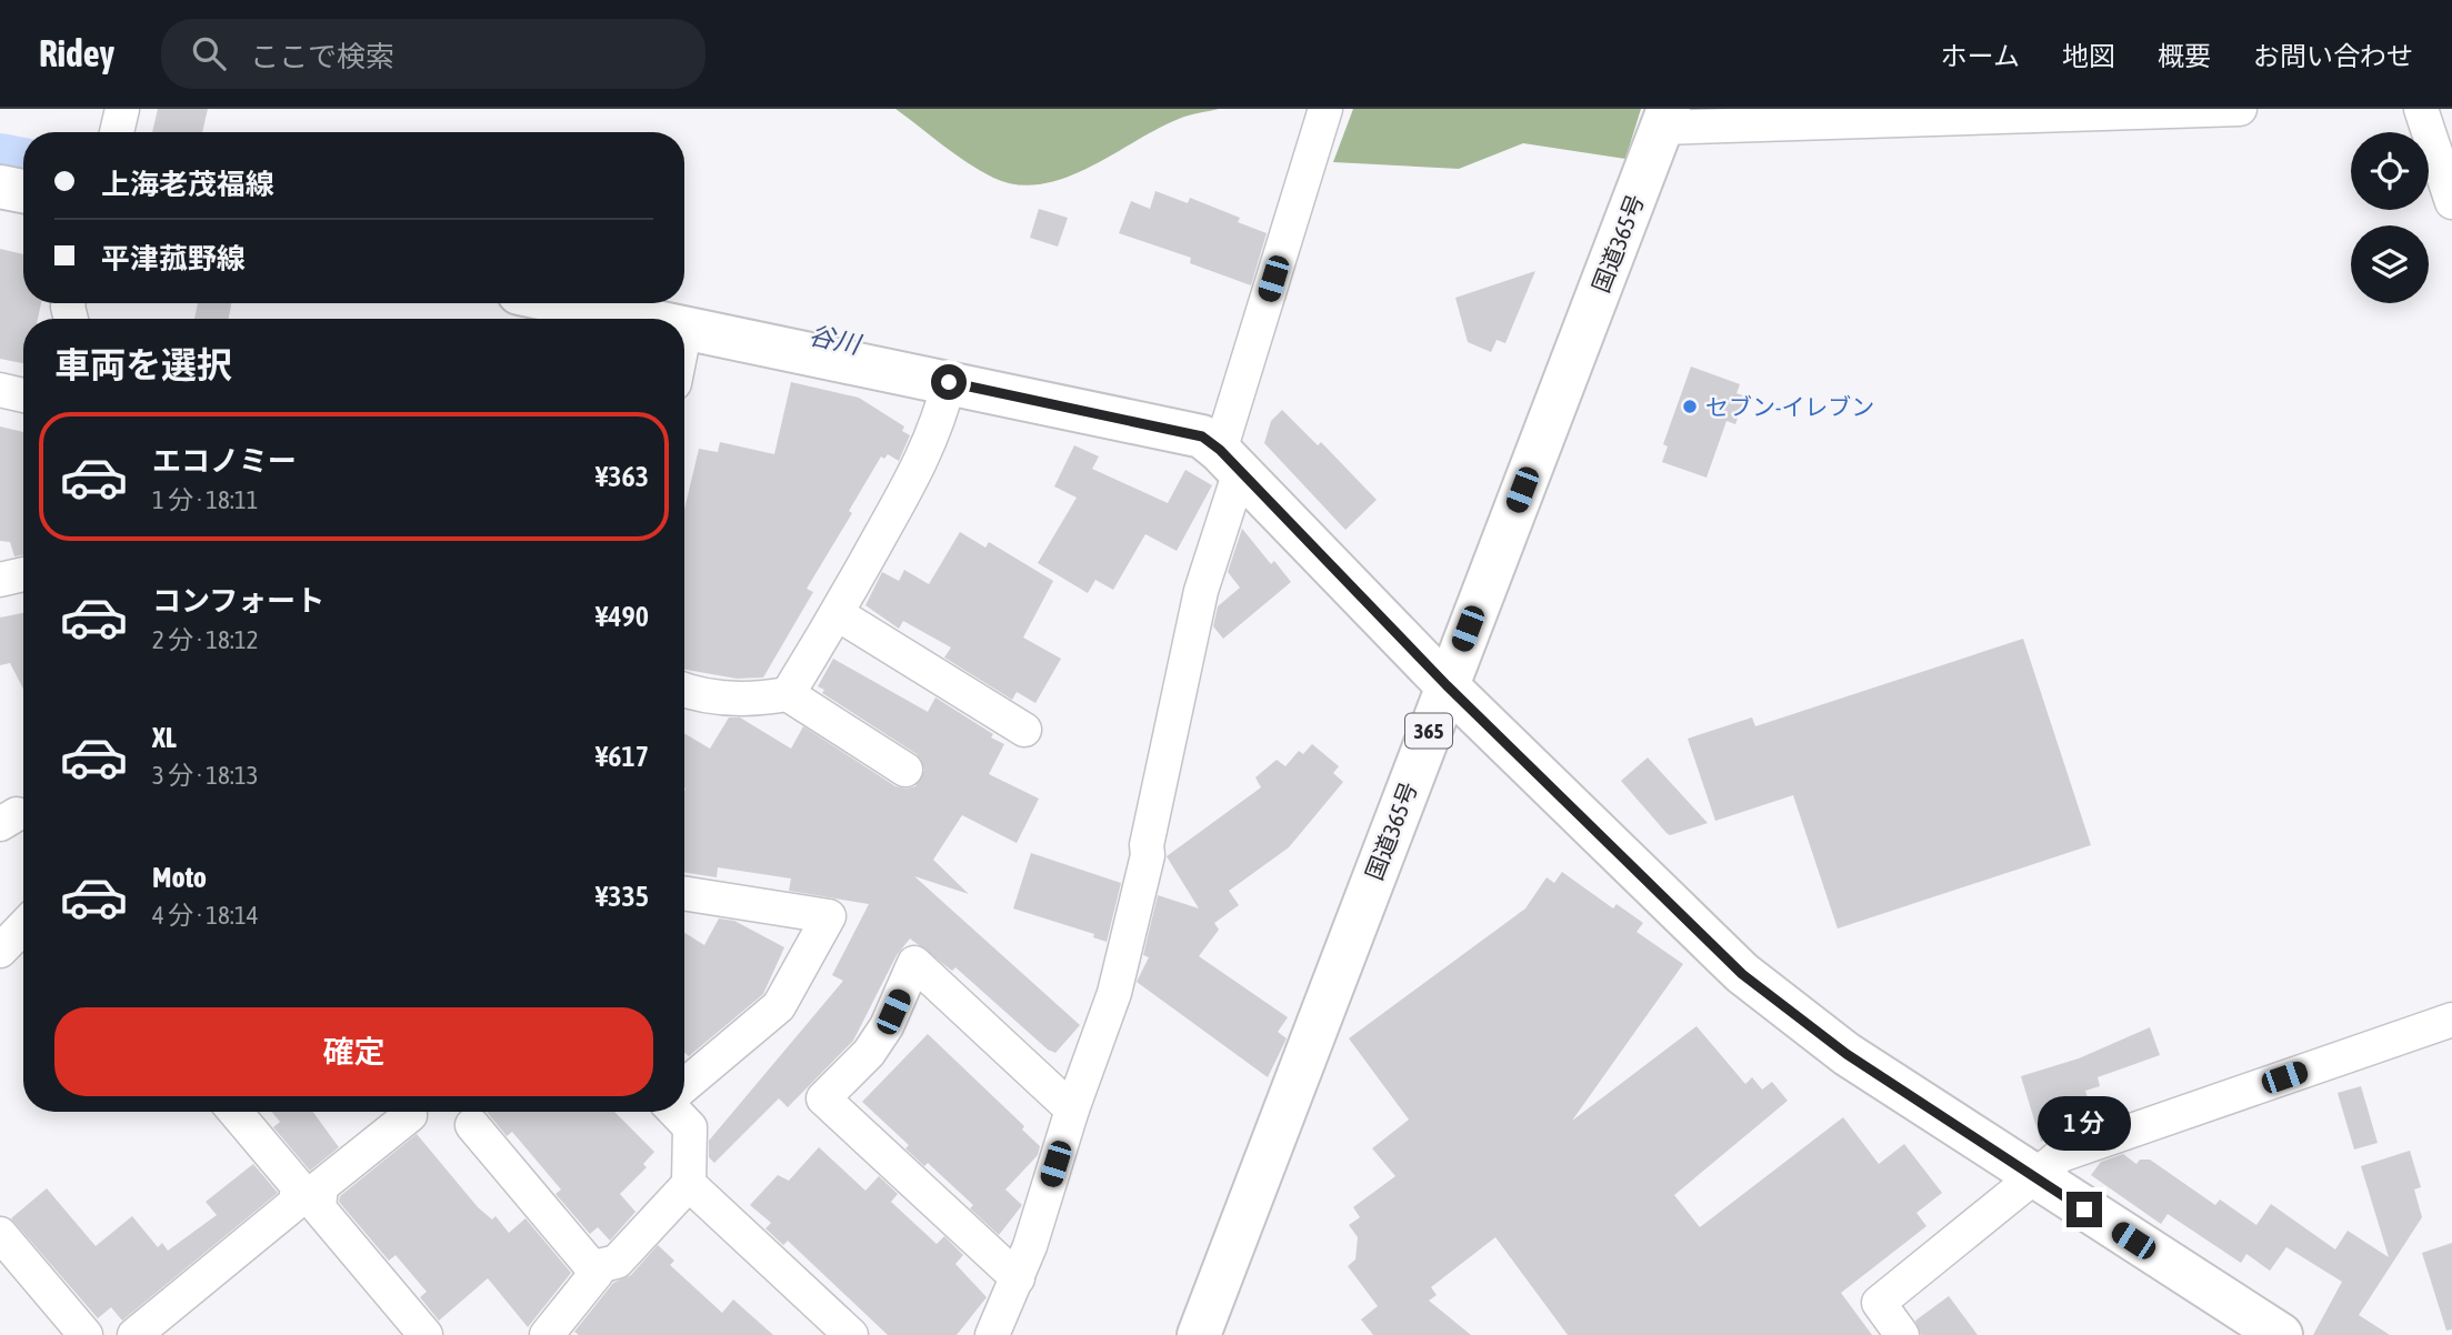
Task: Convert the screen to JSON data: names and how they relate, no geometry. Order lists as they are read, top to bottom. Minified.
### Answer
{"streets":{"main road":["国道365号","365"]},"water":["谷川"],"places":["セブン-イレブン"],"page":{"header":"Ridey","search":"ここで検索","nav":["ホーム","地図","概要","お問い合わせ"],"banner":["上海老茂福線","平津菰野線"],"heading":"車両を選択","list":[{"name":"エコノミー","note":"1 分 · 18:11","value":"¥363"},{"name":"コンフォート","note":"2 分 · 18:12","value":"¥490"},{"name":"XL","note":"3 分 · 18:13","value":"¥617"},{"name":"Moto","note":"4 分 · 18:14","value":"¥335"}],"buttons":"確定","bubble":"1 分"}}
